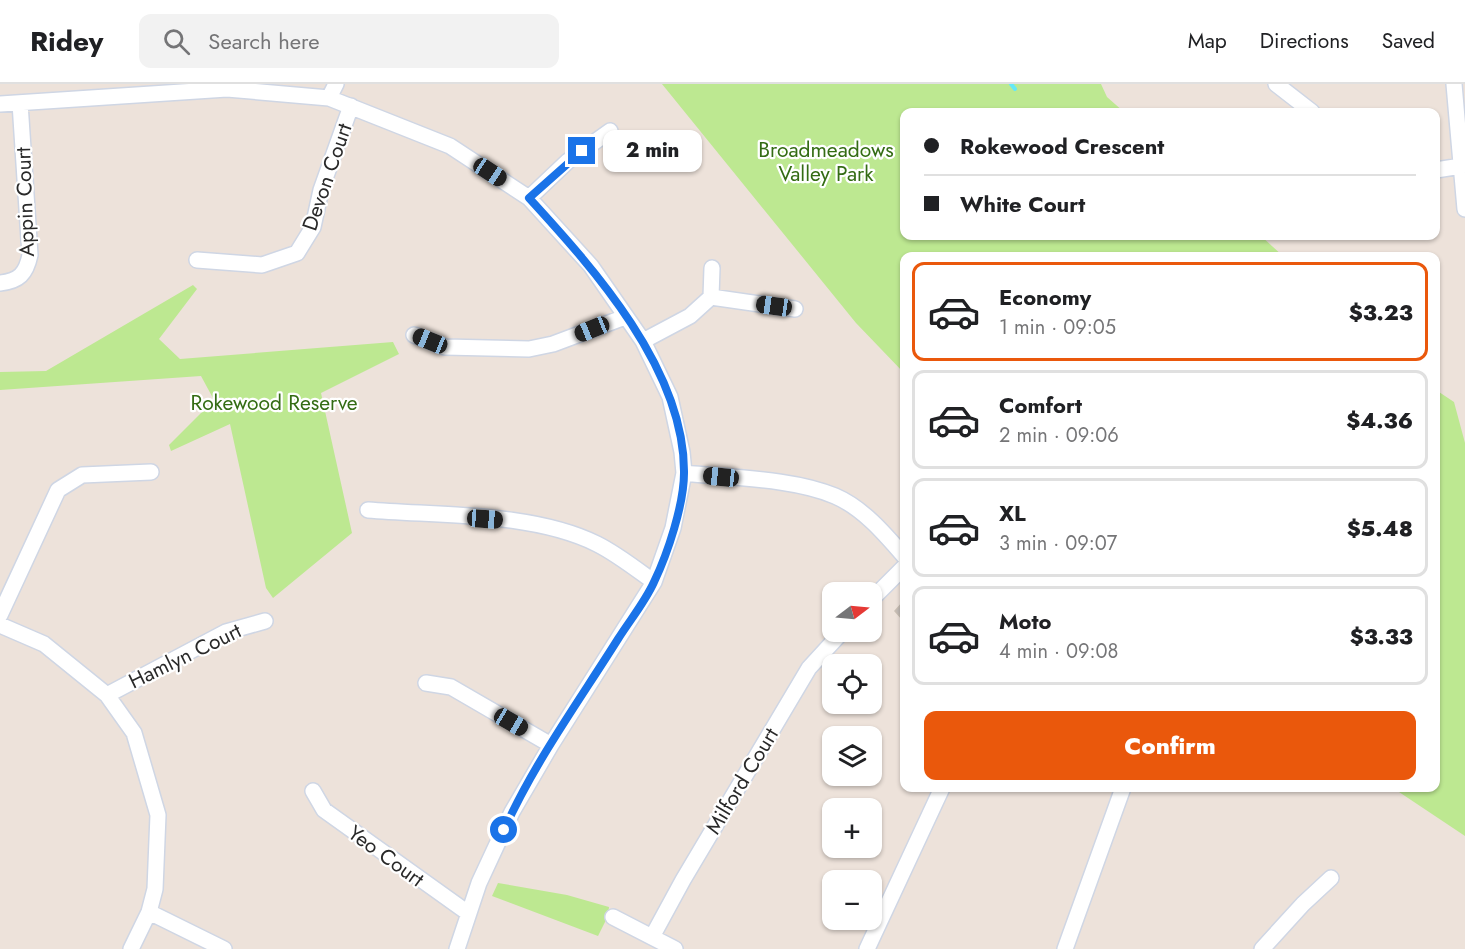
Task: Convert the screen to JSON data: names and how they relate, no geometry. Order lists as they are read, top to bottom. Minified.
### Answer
{"streets":{"street":["Devon Court","Appin Court","Hamlyn Court","Milford Court","Yeo Court"]},"parks":["Broadmeadows Valley Park","Rokewood Reserve"],"north":"right","page":{"header":"Ridey","search":"Search here","nav":["Map","Directions","Saved"],"banner":["Rokewood Crescent","White Court"],"bubble":"2 min","list":[{"name":"Economy","note":"1 min · 09:05","value":"$3.23"},{"name":"Comfort","note":"2 min · 09:06","value":"$4.36"},{"name":"XL","note":"3 min · 09:07","value":"$5.48"},{"name":"Moto","note":"4 min · 09:08","value":"$3.33"}],"map_buttons":["+","−"],"buttons":"Confirm"}}
